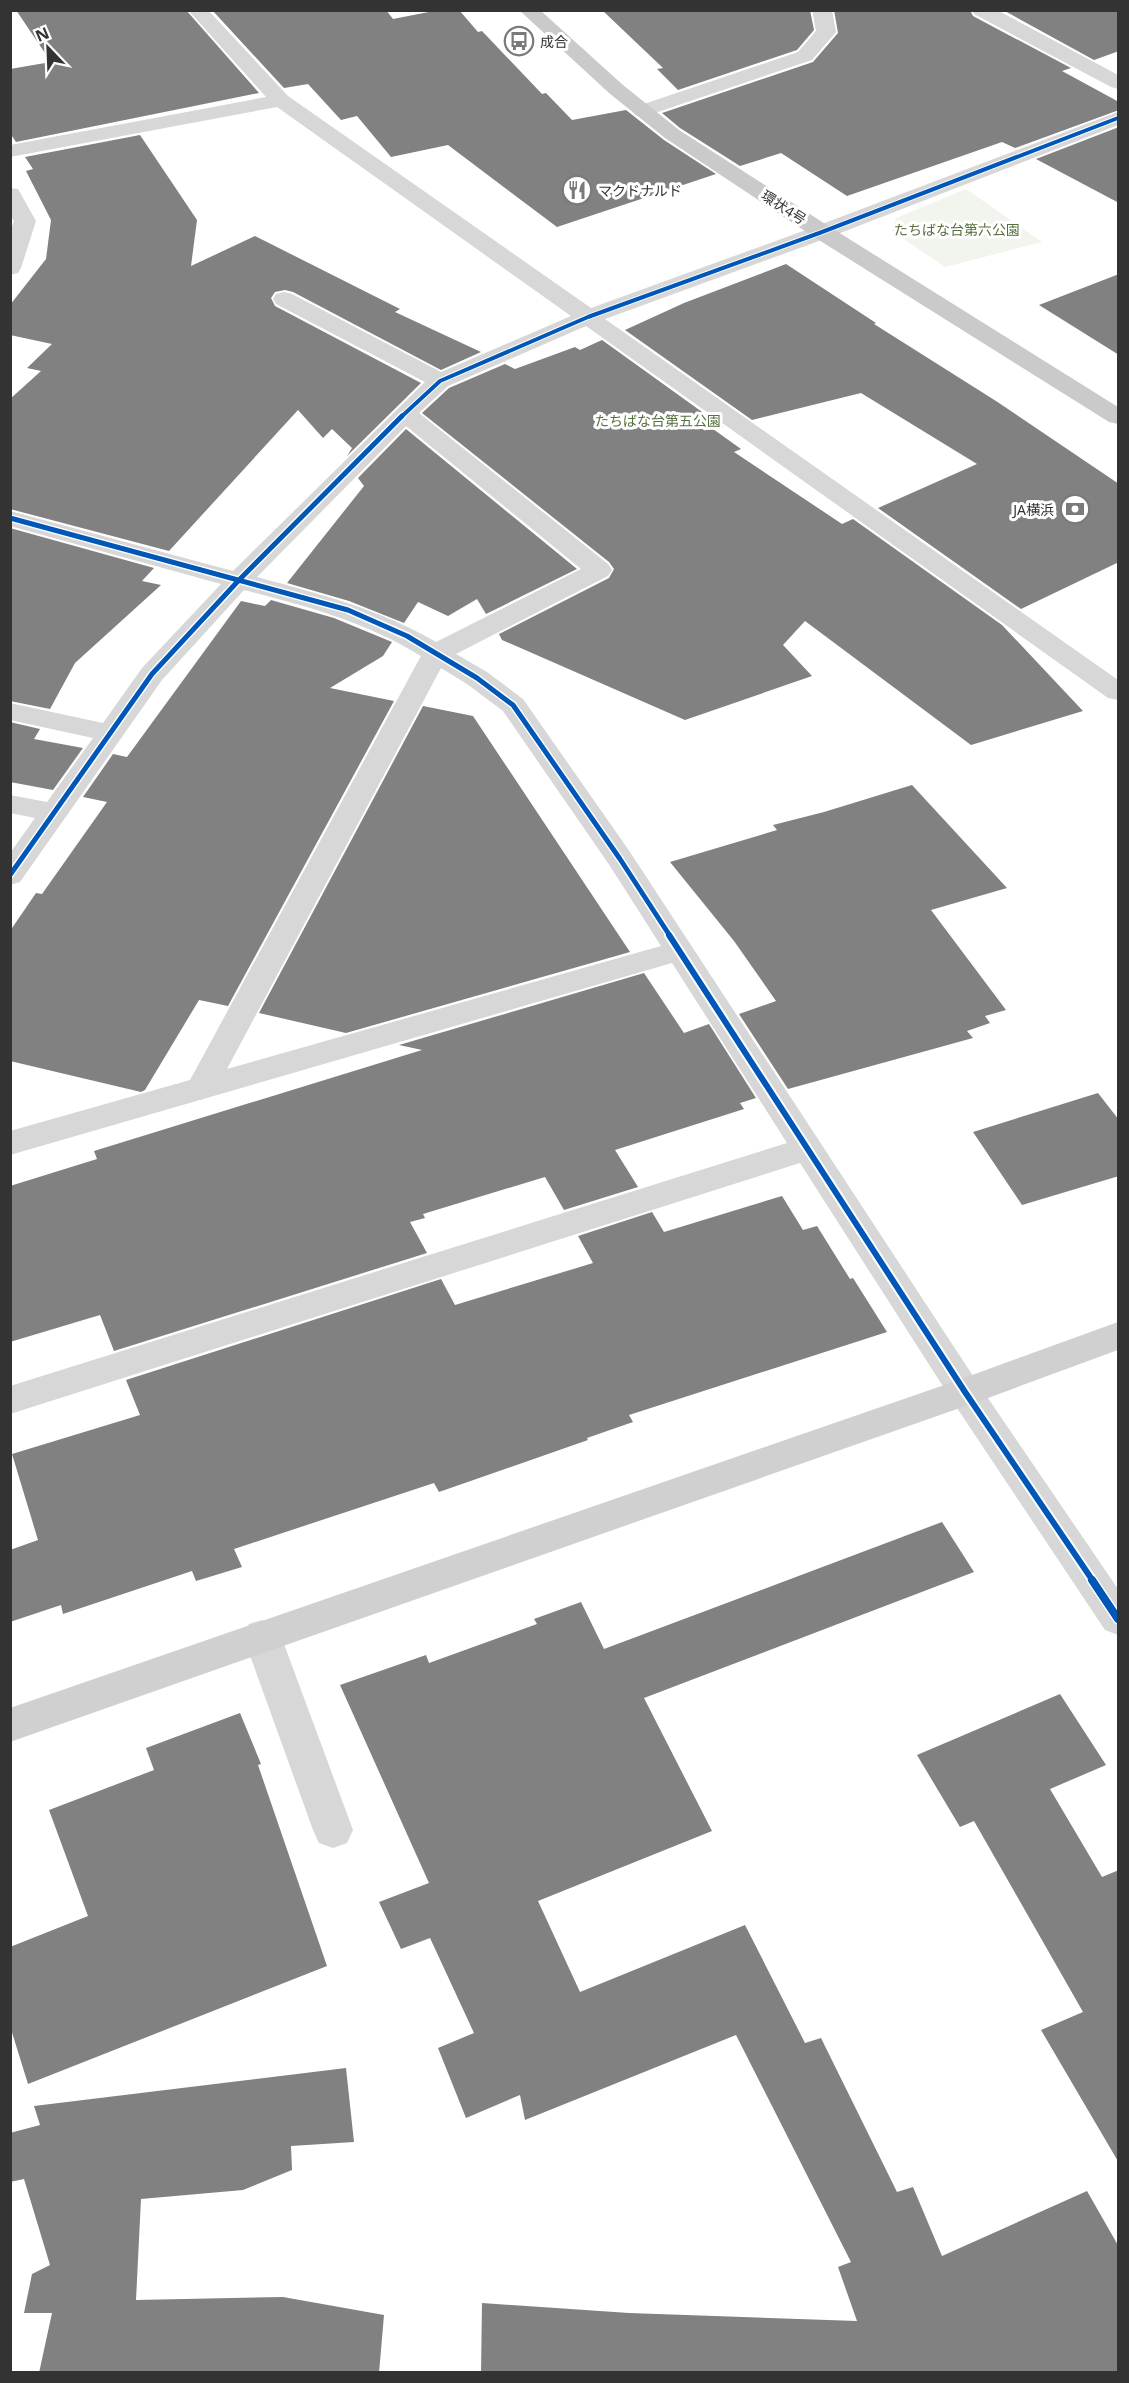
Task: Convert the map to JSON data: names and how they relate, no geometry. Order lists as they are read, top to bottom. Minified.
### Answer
{"streets":{"main road":["環状4号"]},"parks":["たちばな台第六公園","たちばな台第五公園"],"places":{"bus stop":["成合"],"restaurant":["マクドナルド"],"bank":["JA横浜"]},"north":"top left"}
